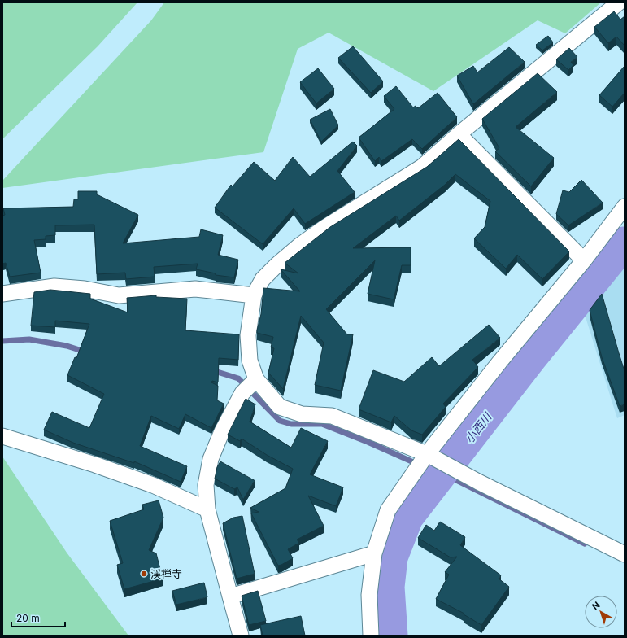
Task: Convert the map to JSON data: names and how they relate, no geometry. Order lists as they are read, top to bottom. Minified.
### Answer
{"water":["小西川"],"places":["渓禅寺"],"scale_bar":"20 m","north":"top left"}
